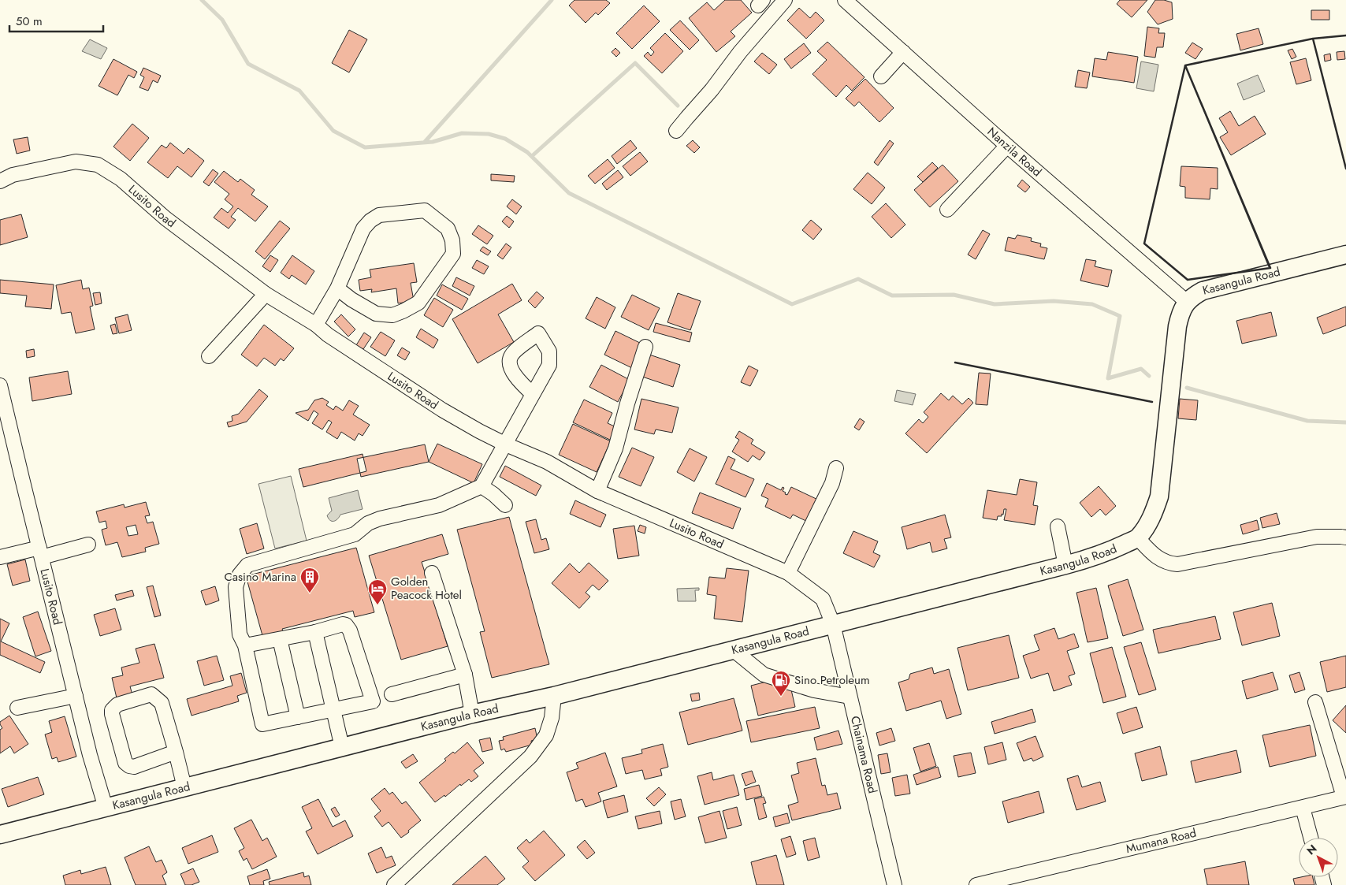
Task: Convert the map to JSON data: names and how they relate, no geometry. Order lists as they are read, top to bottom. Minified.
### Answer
{"streets":{"main road":["Kasangula Road"],"street":["Nanzila Road","Lusito Road","Chainama Road","Mumana Road"]},"crossings":[["Nanzila Road","Kasangula Road"],["Lusito Road","Kasangula Road"],["Lusito Road","Chainama Road"],["Kasangula Road","Chainama Road"]],"places":{"building":["Casino Marina"],"hotel":["Golden Peacock Hotel"],"fuel station":["Sino Petroleum"]},"scale_bar":"50 m","north":"top left"}
